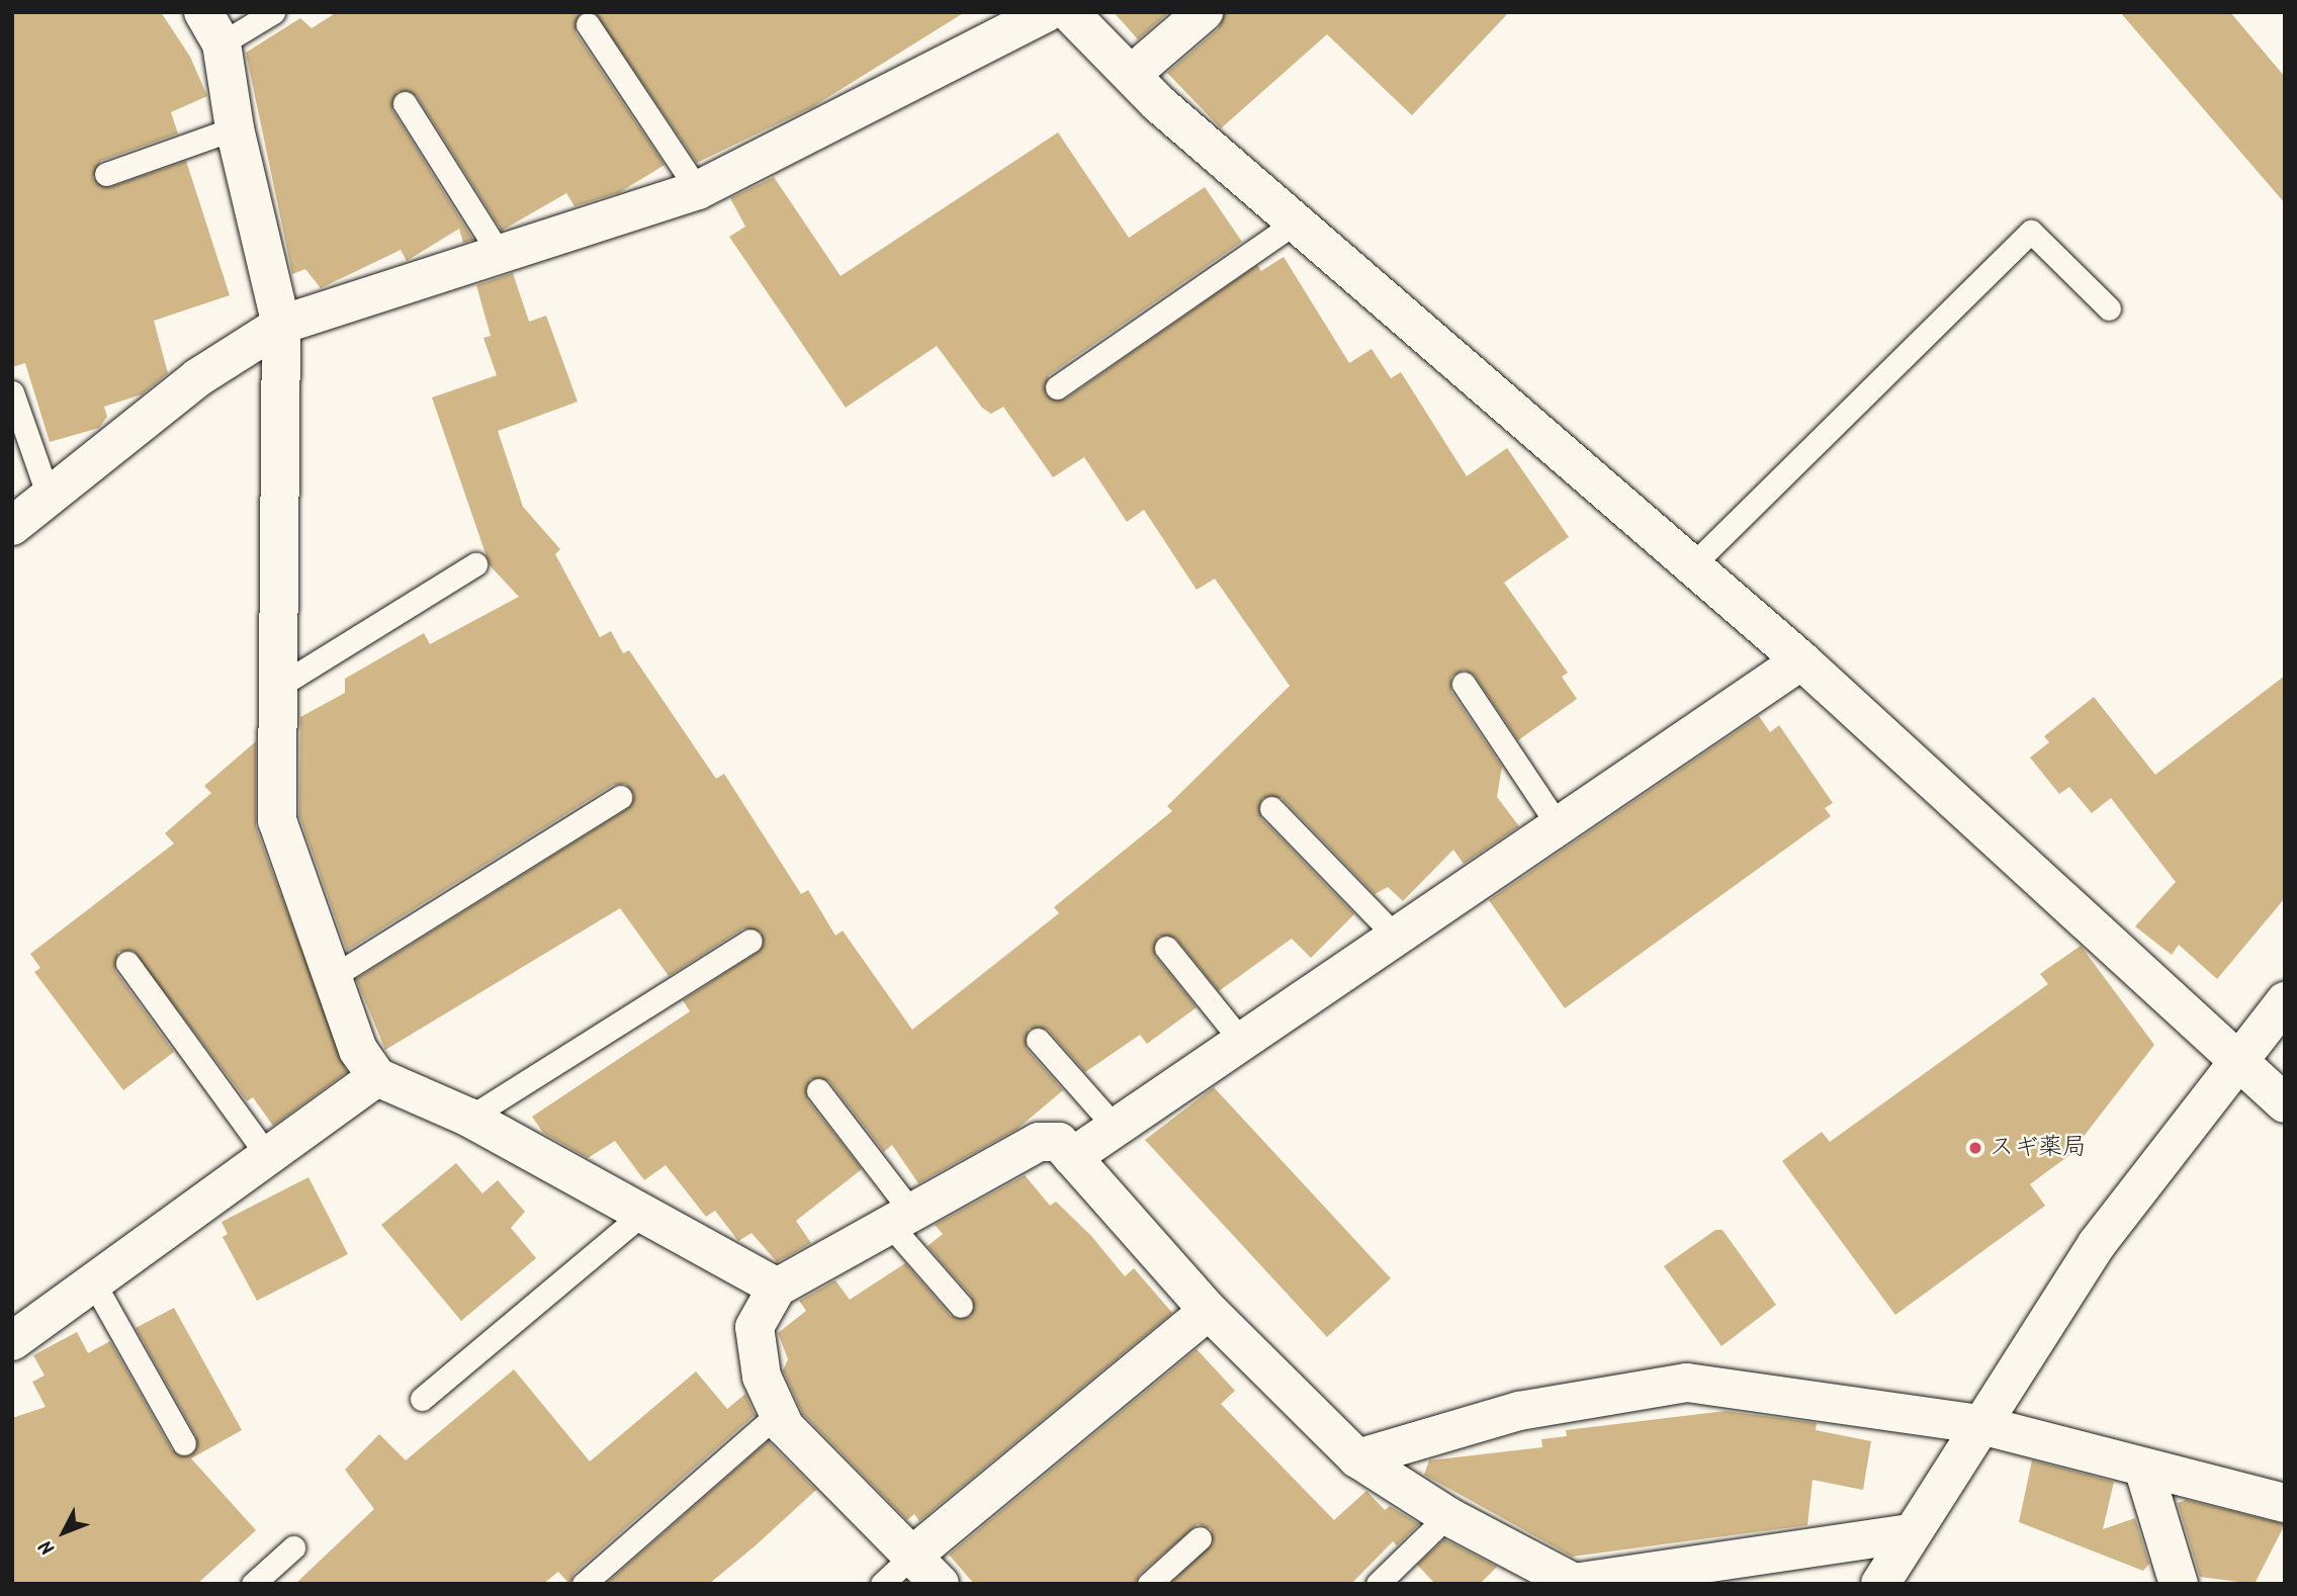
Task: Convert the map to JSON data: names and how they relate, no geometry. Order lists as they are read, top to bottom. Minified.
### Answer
{"places":["スギ薬局"],"north":"bottom left"}
